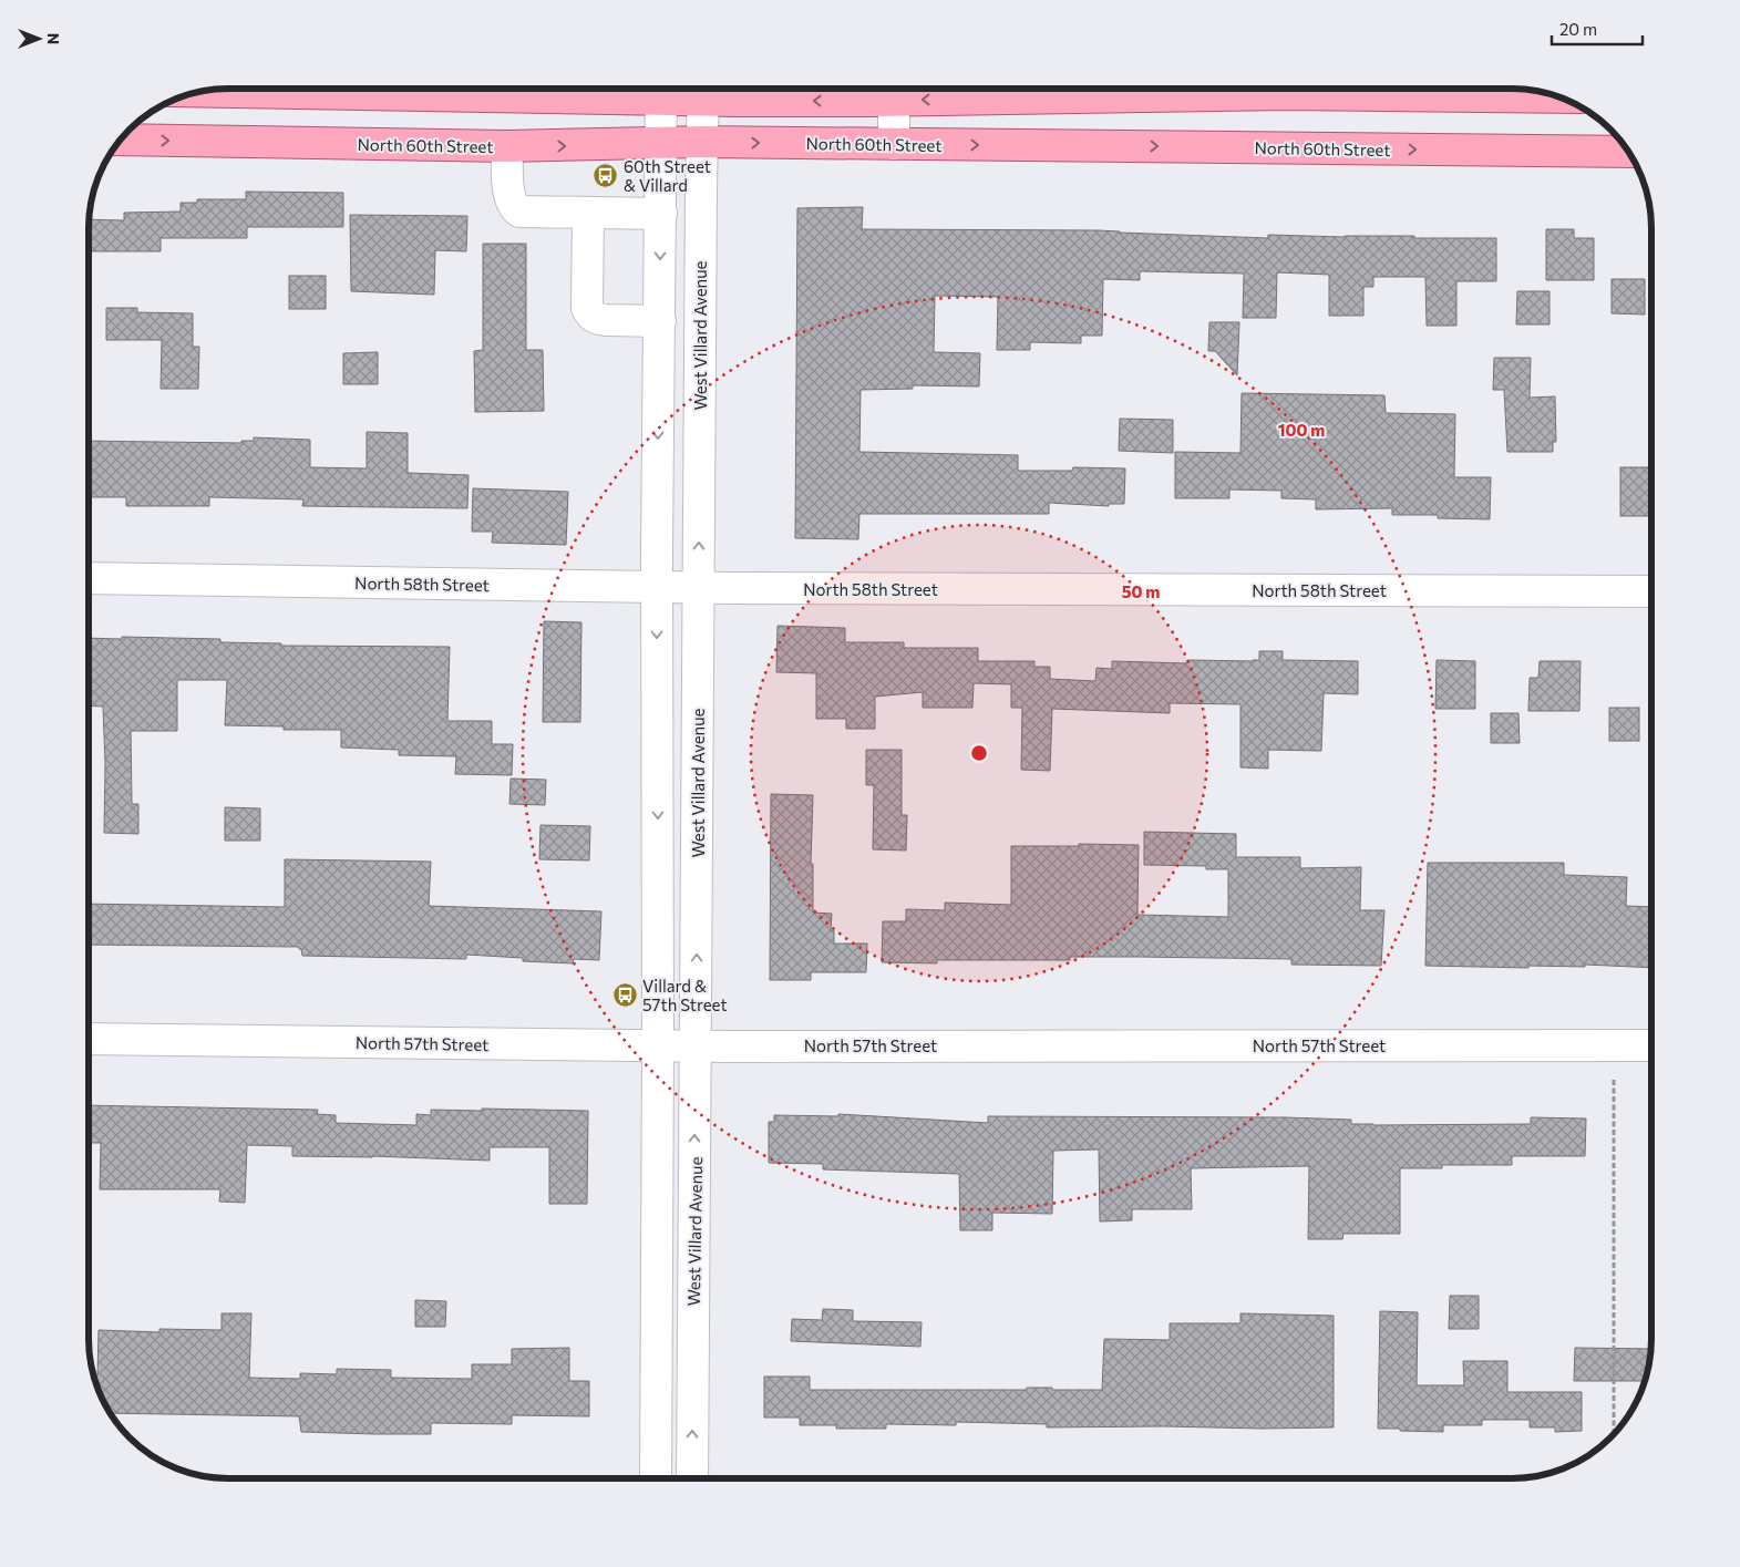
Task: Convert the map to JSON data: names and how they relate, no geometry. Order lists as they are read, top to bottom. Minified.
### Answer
{"streets":{"main road":["North 60th Street"],"street":["West Villard Avenue","North 58th Street","North 57th Street"]},"crossings":[["North 60th Street","West Villard Avenue"],["West Villard Avenue","North 58th Street"],["West Villard Avenue","North 57th Street"]],"places":{"bus stop":["60th Street & Villard","Villard & 57th Street"]},"scale_bar":"20 m","north":"right","rings":["100 m","50 m"]}
